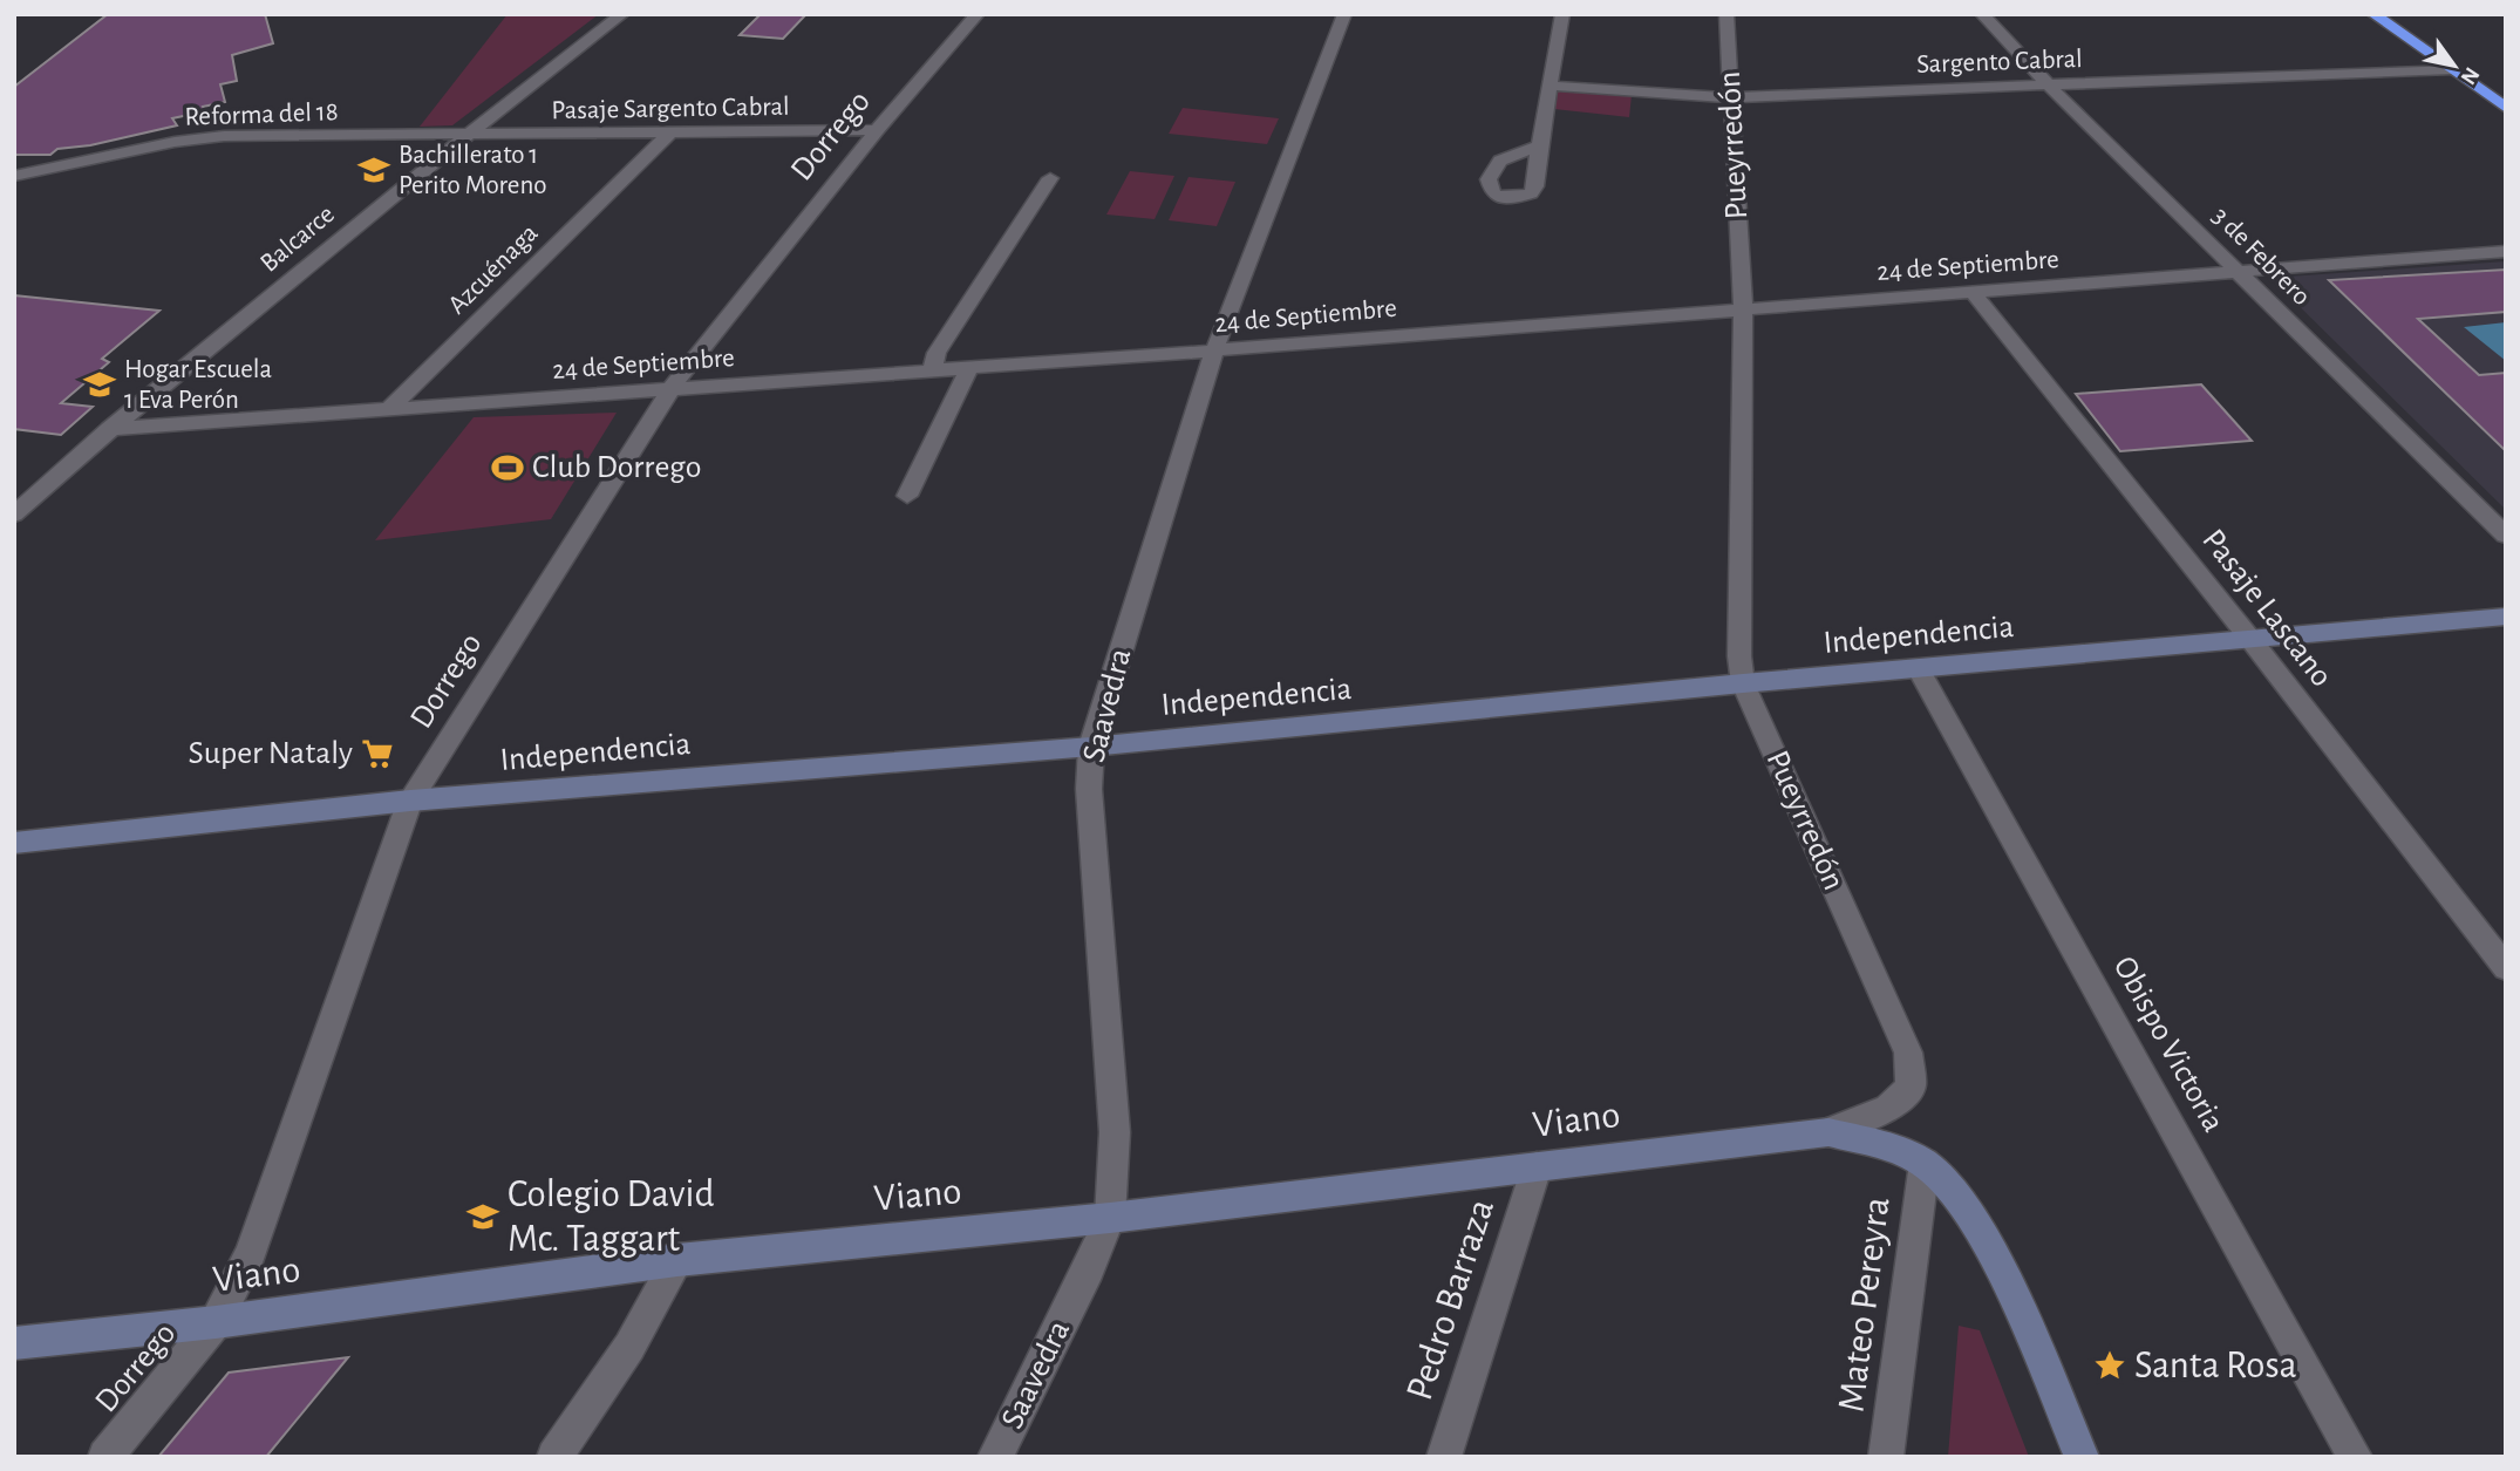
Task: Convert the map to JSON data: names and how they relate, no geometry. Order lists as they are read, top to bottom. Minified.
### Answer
{"streets":{"street":["Sargento Cabral","Pasaje Sargento Cabral","Reforma del 18","Dorrego","Pueyrredón","Balcarce","3 de Febrero","24 de Septiembre","Azcuénaga","Pasaje Lascano","Independencia","Saavedra","Obispo Victoria","Viano","Pedro Barraza","Mateo Pereyra"]},"crossings":[["Sargento Cabral","Pueyrredón"],["Sargento Cabral","3 de Febrero"],["Pasaje Sargento Cabral","Reforma del 18"],["Pasaje Sargento Cabral","Dorrego"],["Pasaje Sargento Cabral","Balcarce"],["Pasaje Sargento Cabral","Azcuénaga"],["Reforma del 18","Balcarce"],["Dorrego","24 de Septiembre"],["Dorrego","Independencia"],["Dorrego","Viano"],["Pueyrredón","24 de Septiembre"],["Pueyrredón","Independencia"],["Pueyrredón","Viano"],["Balcarce","24 de Septiembre"],["3 de Febrero","24 de Septiembre"],["24 de Septiembre","Azcuénaga"],["24 de Septiembre","Pasaje Lascano"],["24 de Septiembre","Saavedra"],["Pasaje Lascano","Independencia"],["Independencia","Saavedra"],["Independencia","Obispo Victoria"],["Saavedra","Viano"],["Viano","Pedro Barraza"]],"places":{"school or university":["Bachillerato 1 Perito Moreno","Hogar Escuela 1 Eva Perón","Colegio David Mc. Taggart"],"sports":["Club Dorrego"],"supermarket":["Super Nataly"],"place":["Santa Rosa"]},"north":"bottom right"}
